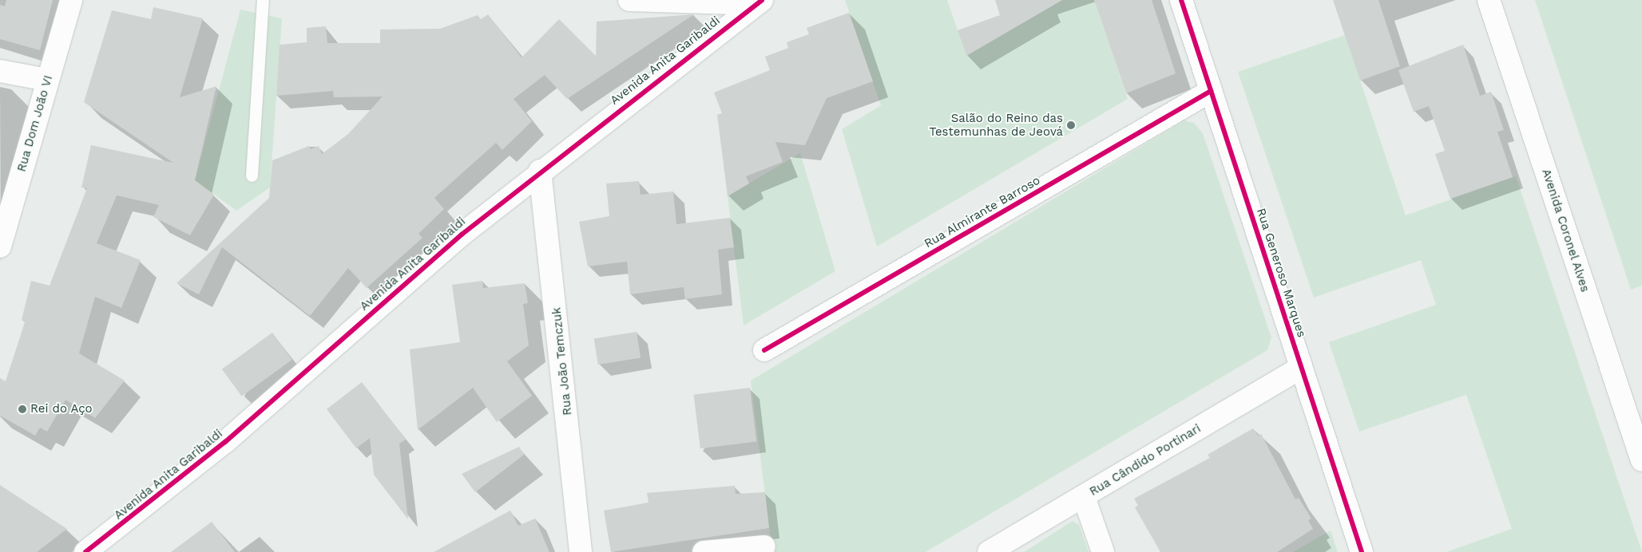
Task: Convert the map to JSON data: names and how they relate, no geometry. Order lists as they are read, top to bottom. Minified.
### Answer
{"streets":{"street":["Avenida Anita Garibaldi","Rua Dom João VI","Rua Almirante Barroso","Avenida Coronel Alves","Rua Generoso Marques","Rua João Temczuk","Rua Cândido Portinari"]},"crossings":[["Avenida Anita Garibaldi","Rua João Temczuk"],["Rua Almirante Barroso","Rua Generoso Marques"],["Rua Generoso Marques","Rua Cândido Portinari"]],"places":["Salão do Reino das Testemunhas de Jeová","Rei do Aço"]}
